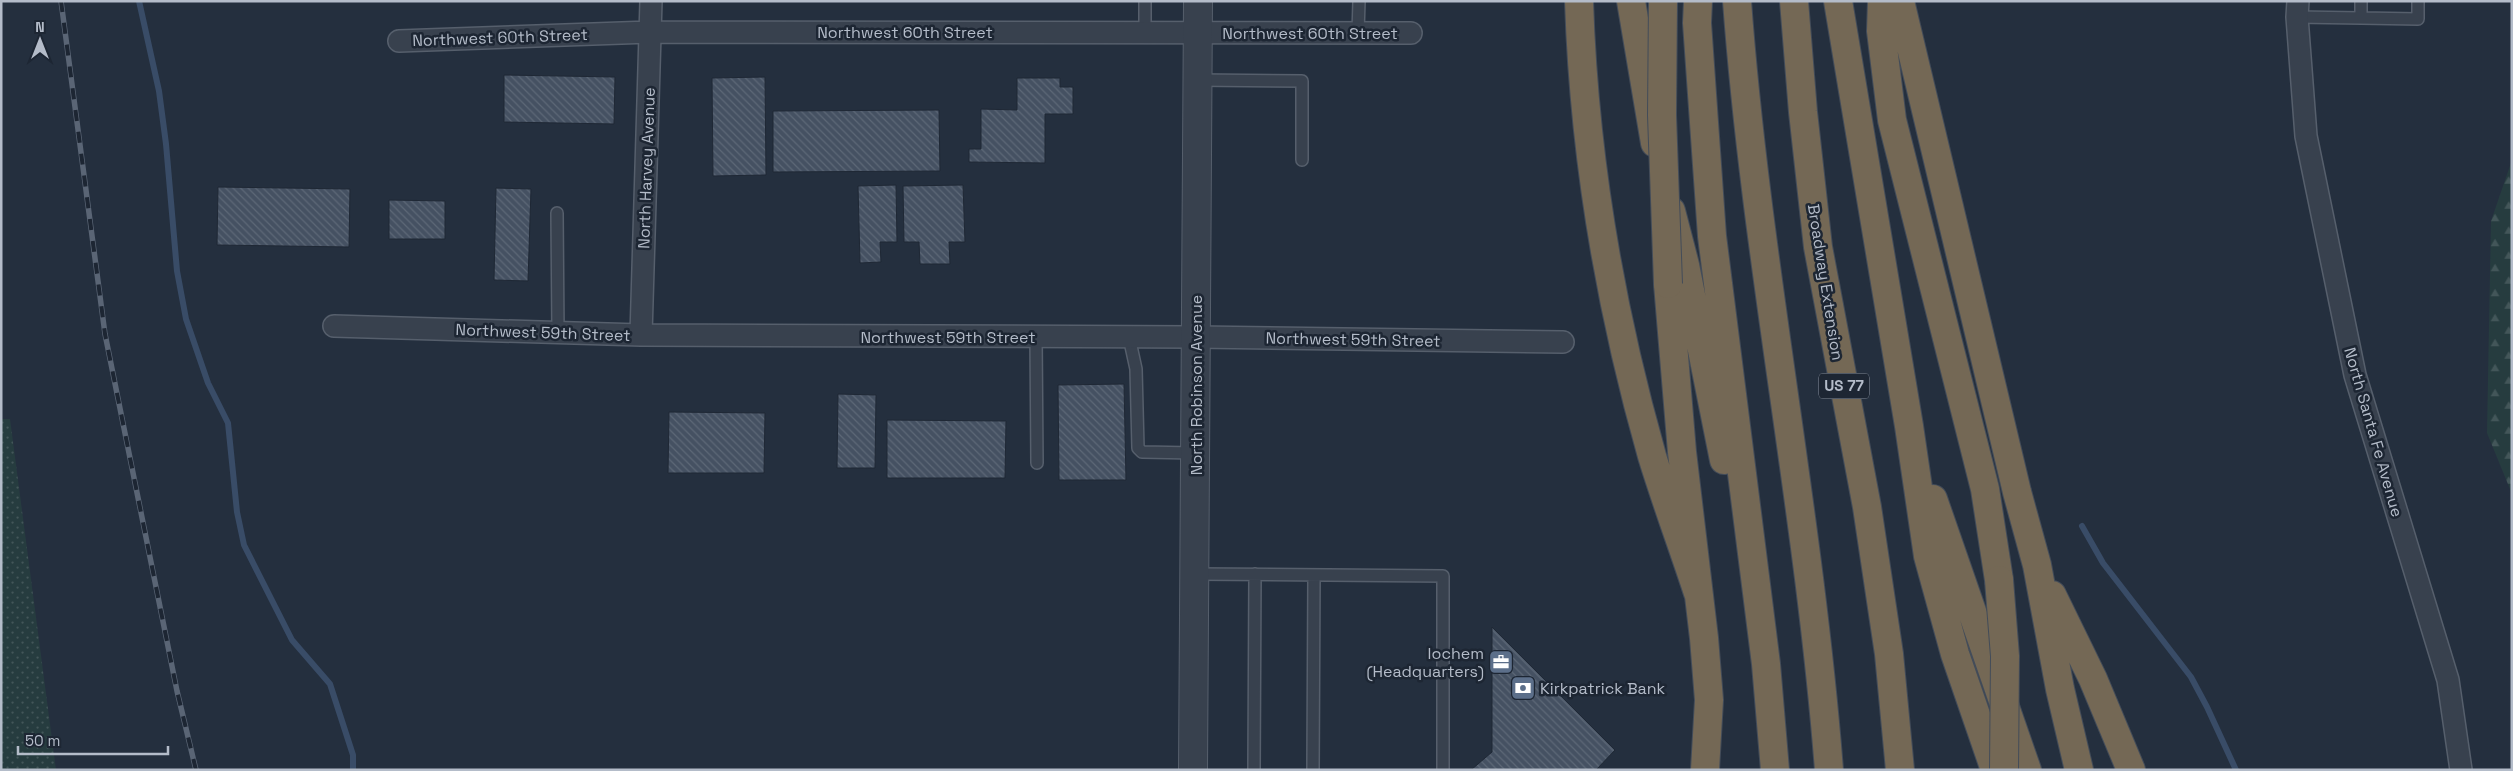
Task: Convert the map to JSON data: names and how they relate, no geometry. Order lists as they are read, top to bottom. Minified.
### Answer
{"streets":{"highway":["Broadway Extension","US 77"],"street":["Northwest 60th Street","North Harvey Avenue","Northwest 59th Street","North Robinson Avenue","North Santa Fe Avenue"]},"crossings":[["Northwest 60th Street","North Harvey Avenue"],["Northwest 60th Street","North Robinson Avenue"],["North Harvey Avenue","Northwest 59th Street"],["Northwest 59th Street","North Robinson Avenue"]],"places":{"office":["Iochem (Headquarters)"],"bank":["Kirkpatrick Bank"]},"scale_bar":"50 m","north":"top"}
